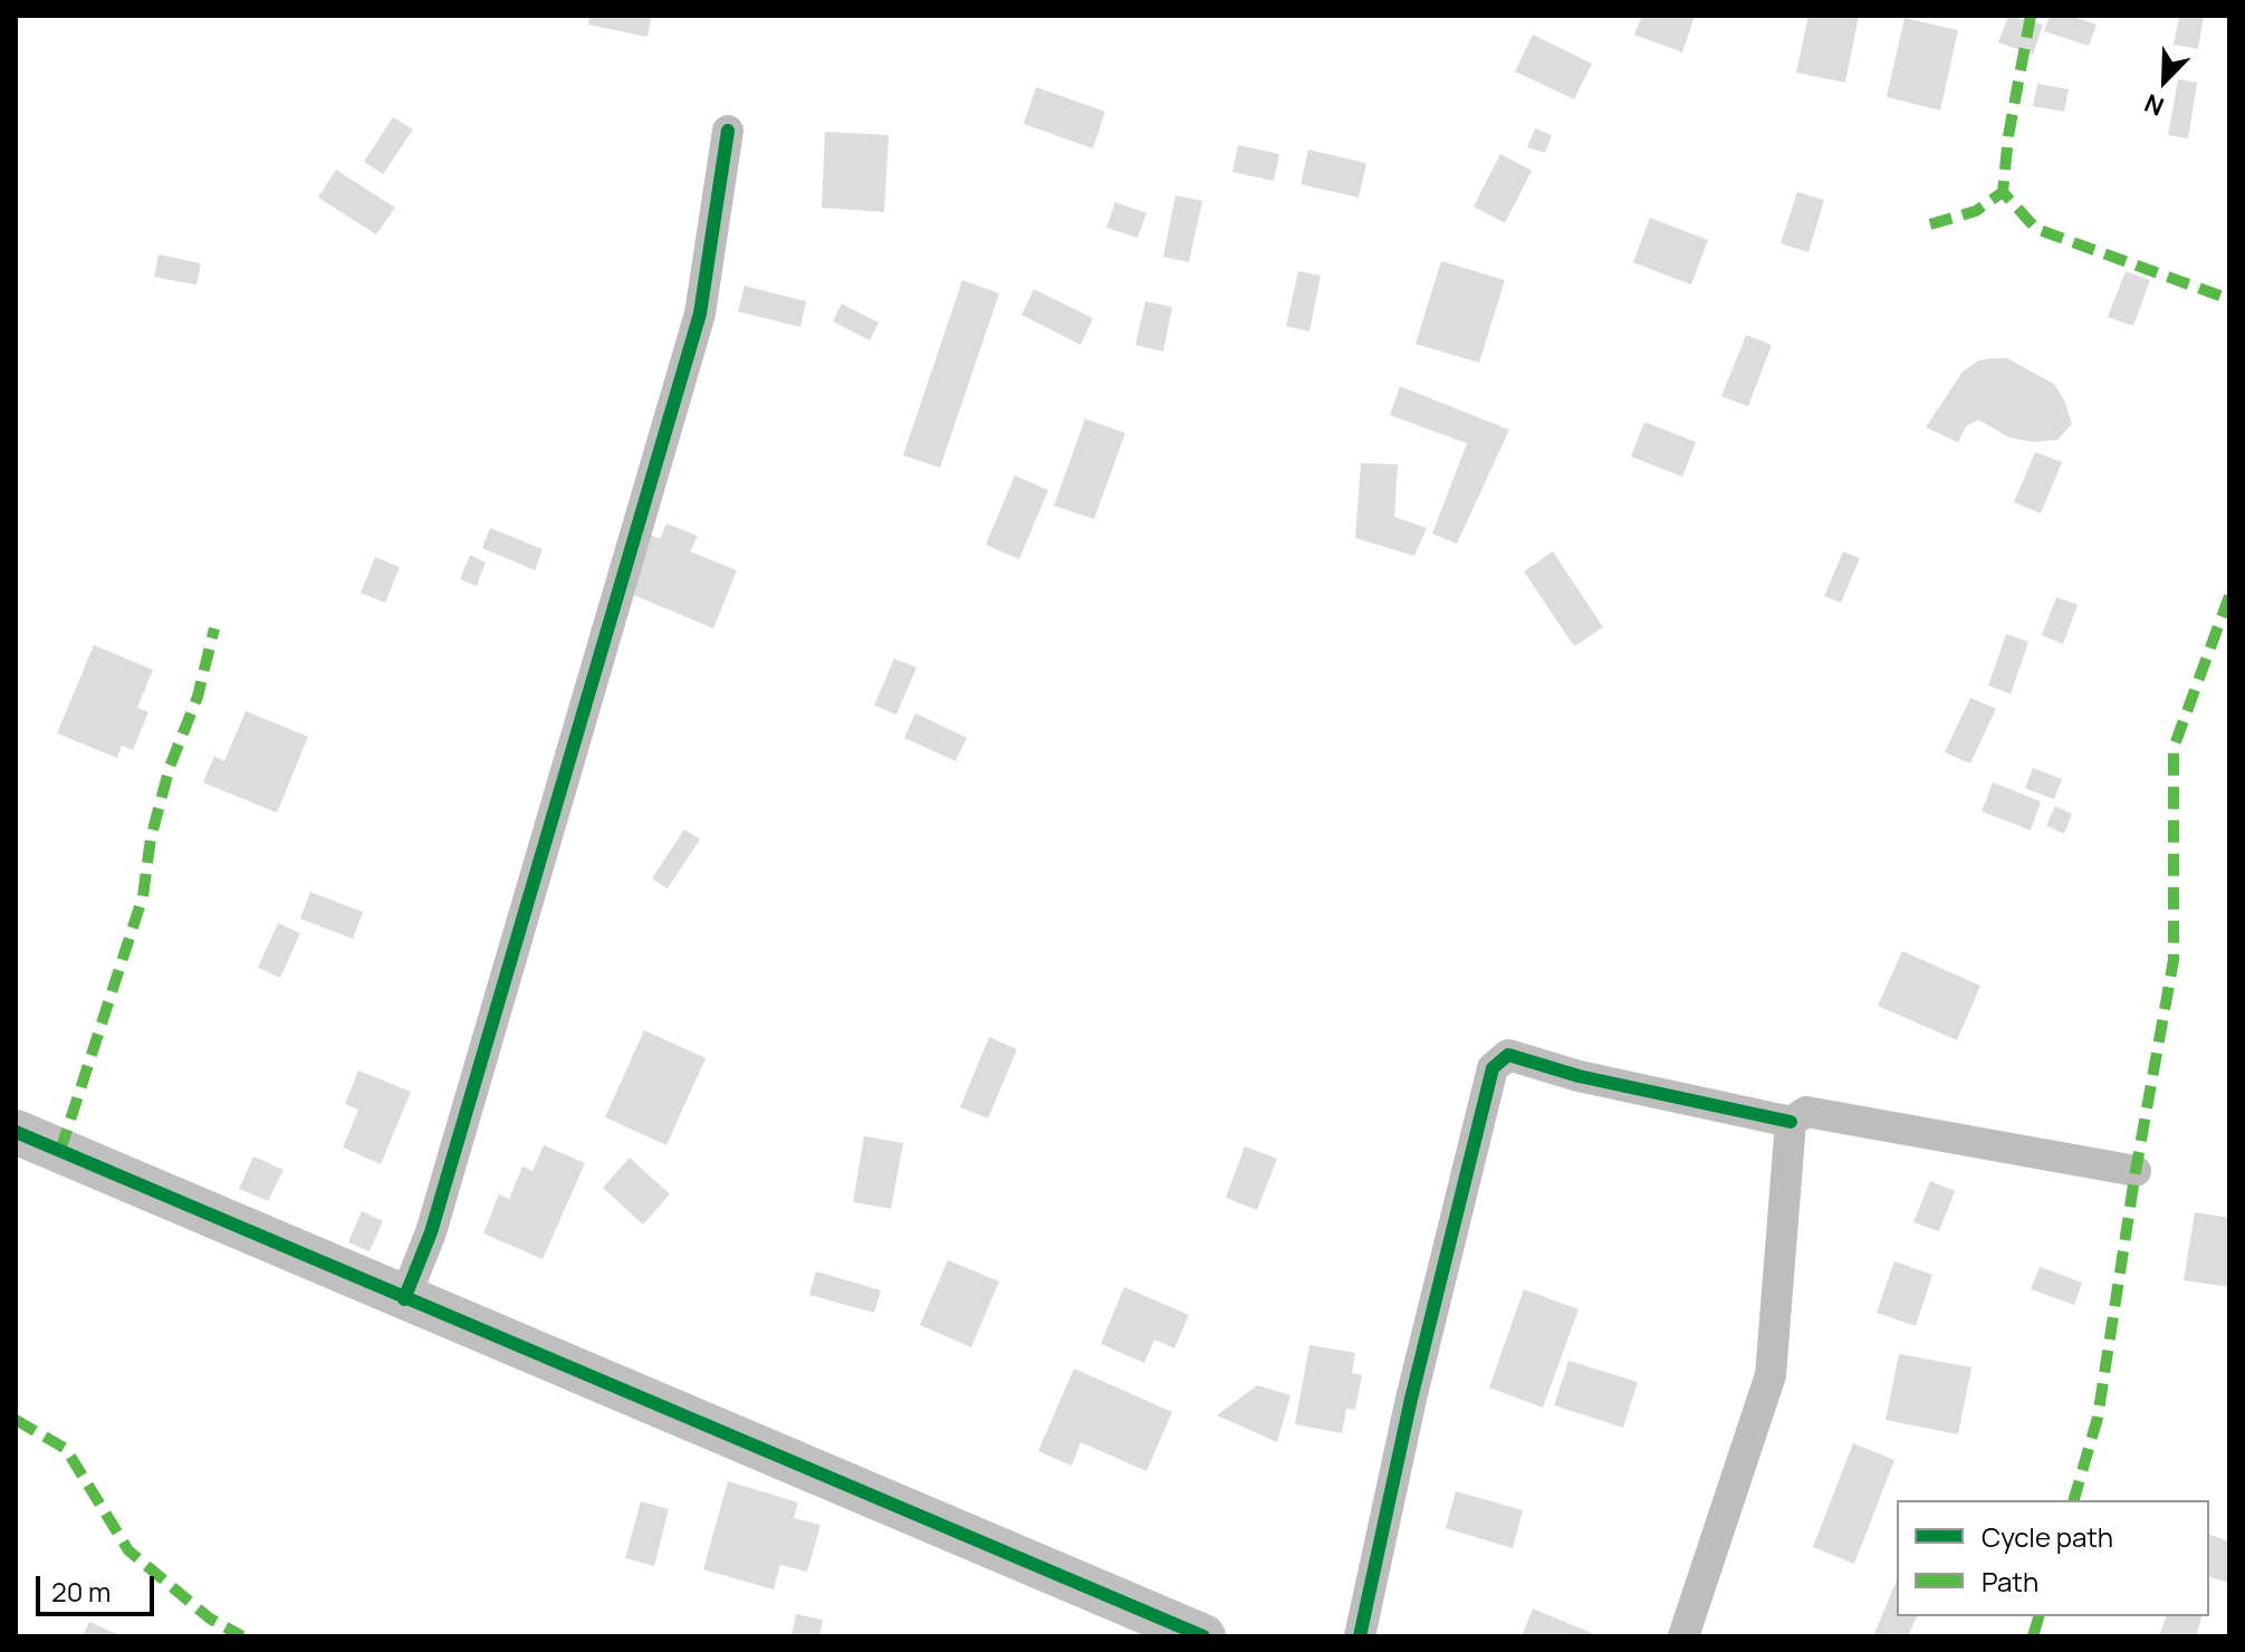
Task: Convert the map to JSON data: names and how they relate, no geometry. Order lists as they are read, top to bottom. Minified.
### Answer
{"legend":["Cycle path","Path"],"scale_bar":"20 m","north":"bottom left"}
